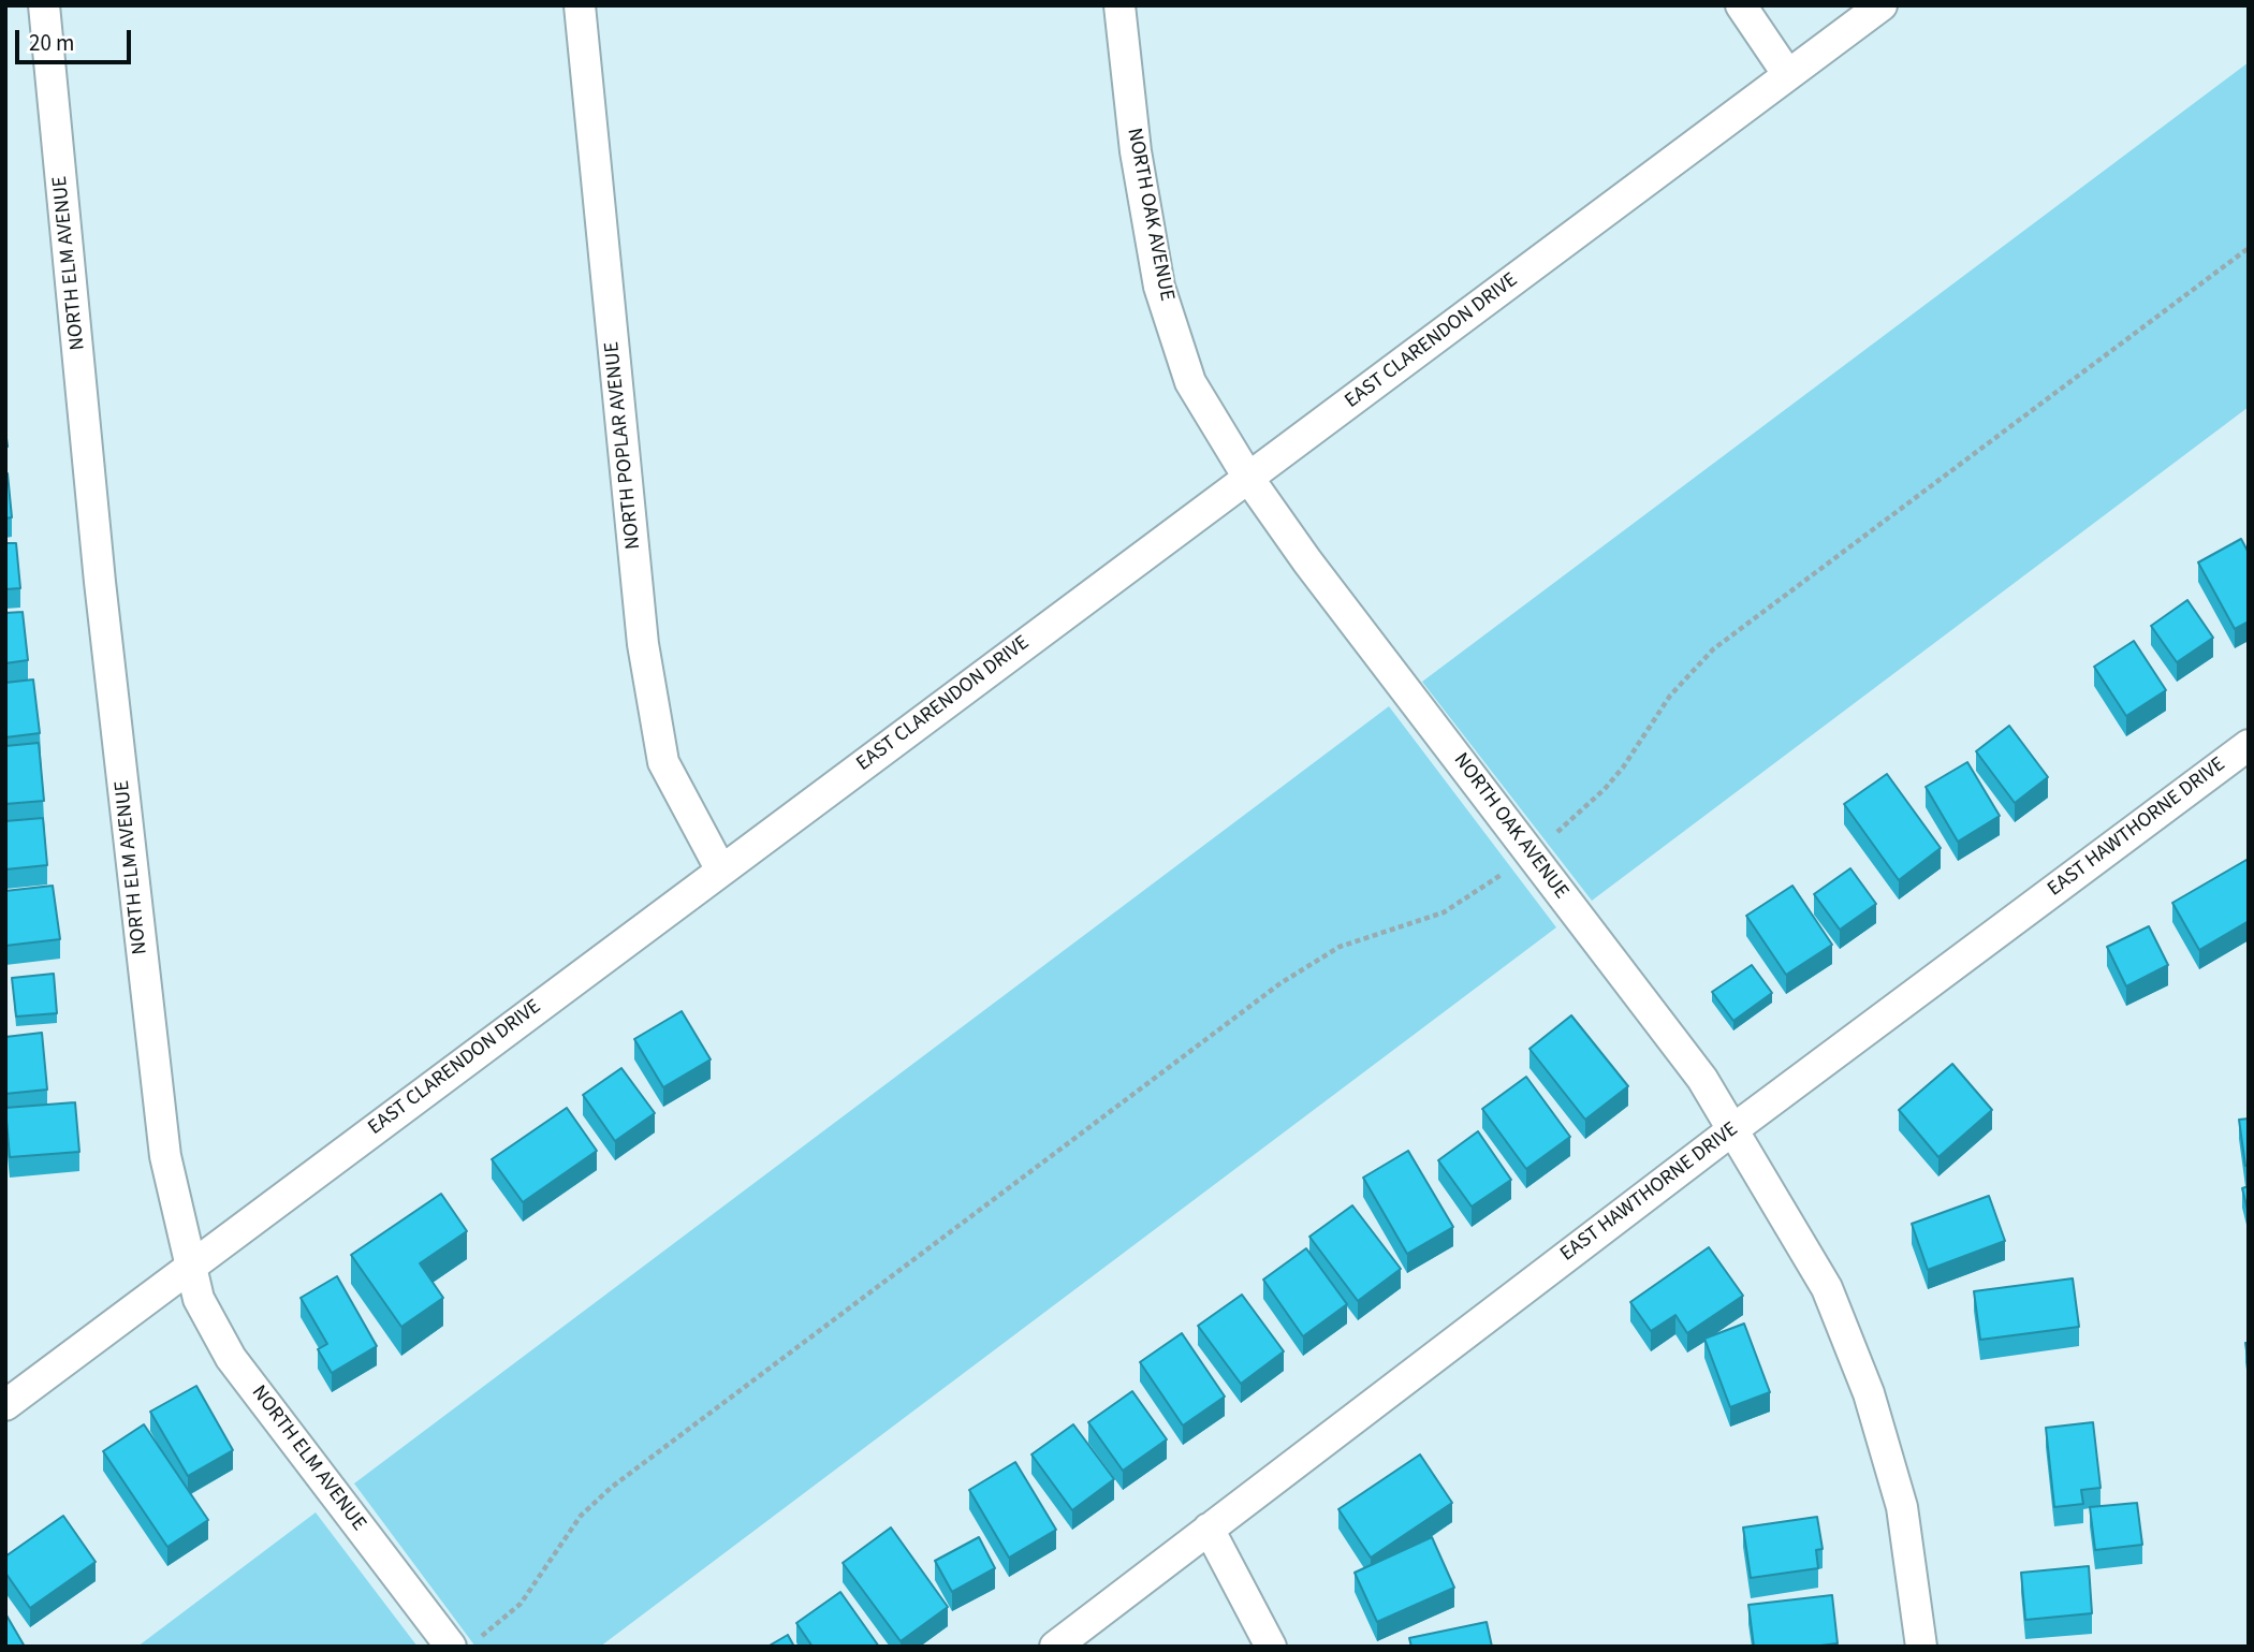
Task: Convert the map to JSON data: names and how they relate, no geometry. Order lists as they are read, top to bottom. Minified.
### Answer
{"streets":{"street":["NORTH OAK AVENUE","NORTH ELM AVENUE","EAST CLARENDON DRIVE","NORTH POPLAR AVENUE","EAST HAWTHORNE DRIVE"]},"crossings":[["NORTH OAK AVENUE","EAST CLARENDON DRIVE"],["NORTH OAK AVENUE","EAST HAWTHORNE DRIVE"],["NORTH ELM AVENUE","EAST CLARENDON DRIVE"],["EAST CLARENDON DRIVE","NORTH POPLAR AVENUE"]],"scale_bar":"20 m"}
